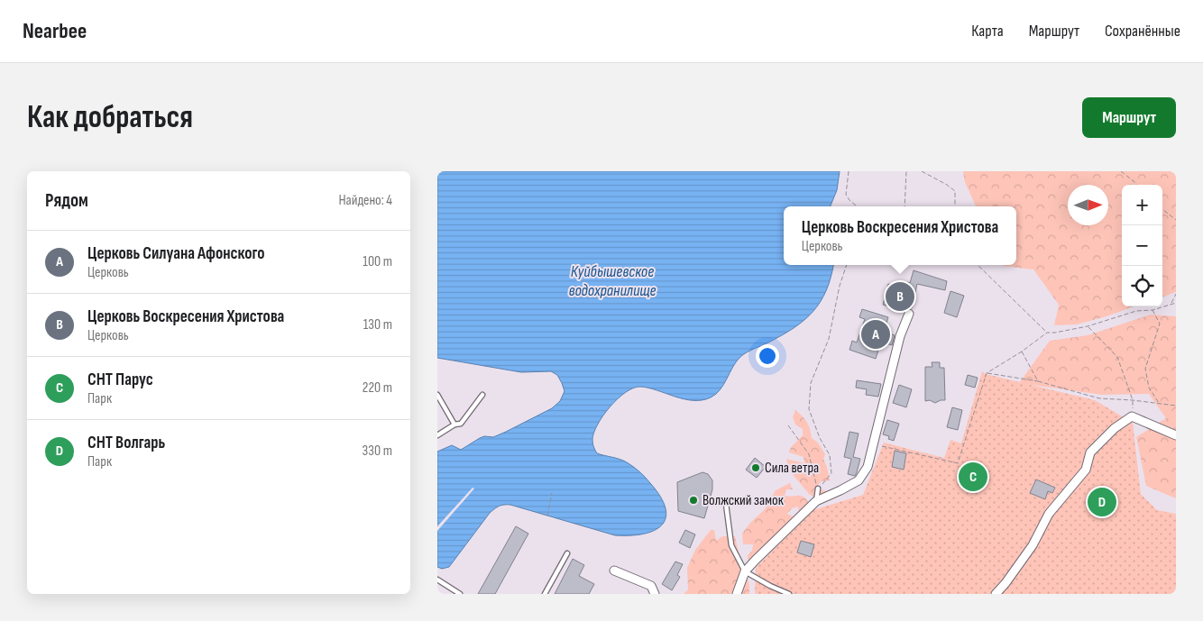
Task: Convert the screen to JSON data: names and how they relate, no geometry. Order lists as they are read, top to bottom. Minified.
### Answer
{"water":["Куйбышевское водохранилище"],"places":["Сила ветра","Волжский замок"],"north":"right","page":{"header":"Nearbee","nav":["Карта","Маршрут","Сохранённые"],"buttons":"Маршрут","title":"Как добраться","heading":["Рядом","Найдено: 4"],"map_buttons":["+","−"],"popup":["Церковь Воскресения Христова","Церковь"],"list":[{"mark":"A","name":"Церковь Силуана Афонского","note":"Церковь","value":"100 m"},{"mark":"B","name":"Церковь Воскресения Христова","note":"Церковь","value":"130 m"},{"mark":"C","name":"СНТ Парус","note":"Парк","value":"220 m"},{"mark":"D","name":"СНТ Волгарь","note":"Парк","value":"330 m"}],"pins":["B","A","C","D"]}}
